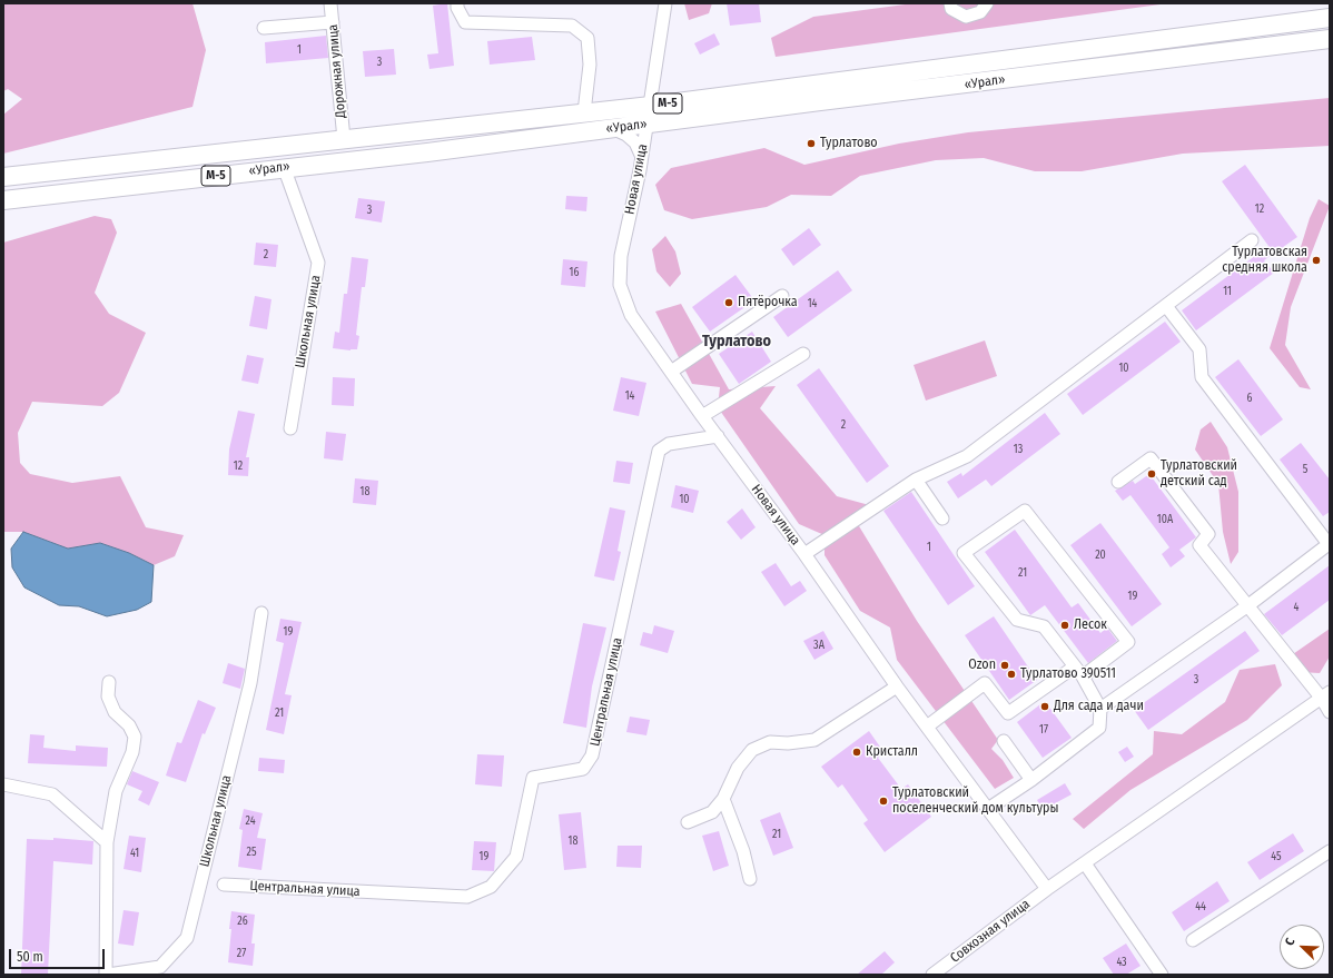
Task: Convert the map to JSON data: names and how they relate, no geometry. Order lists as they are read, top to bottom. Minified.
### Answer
{"streets":{"highway":["«Урал»","М-5"],"street":["Дорожная улица","Новая улица","Школьная улица","Центральная улица","Совхозная улица"]},"crossings":[["Дорожная улица","«Урал»"],["«Урал»","Новая улица"],["«Урал»","Школьная улица"],["Новая улица","Центральная улица"],["Новая улица","Совхозная улица"]],"districts":["Турлатово"],"places":["Турлатово","Турлатовская средняя школа","Пятёрочка","Турлатовский детский сад","Лесок","Ozon","Турлатово 390511","Для сада и дачи","Кристалл","Турлатовский поселенческий дом культуры"],"house_numbers":["1","3","12","3","2","16","11","14","10","14","6","2","13","12","5","18","10","10А","1","20","21","19","4","19","3А","3","21","17","24","21","18","25","41","19","45","44","26","27","43"],"scale_bar":"50 m","north":"top left"}
